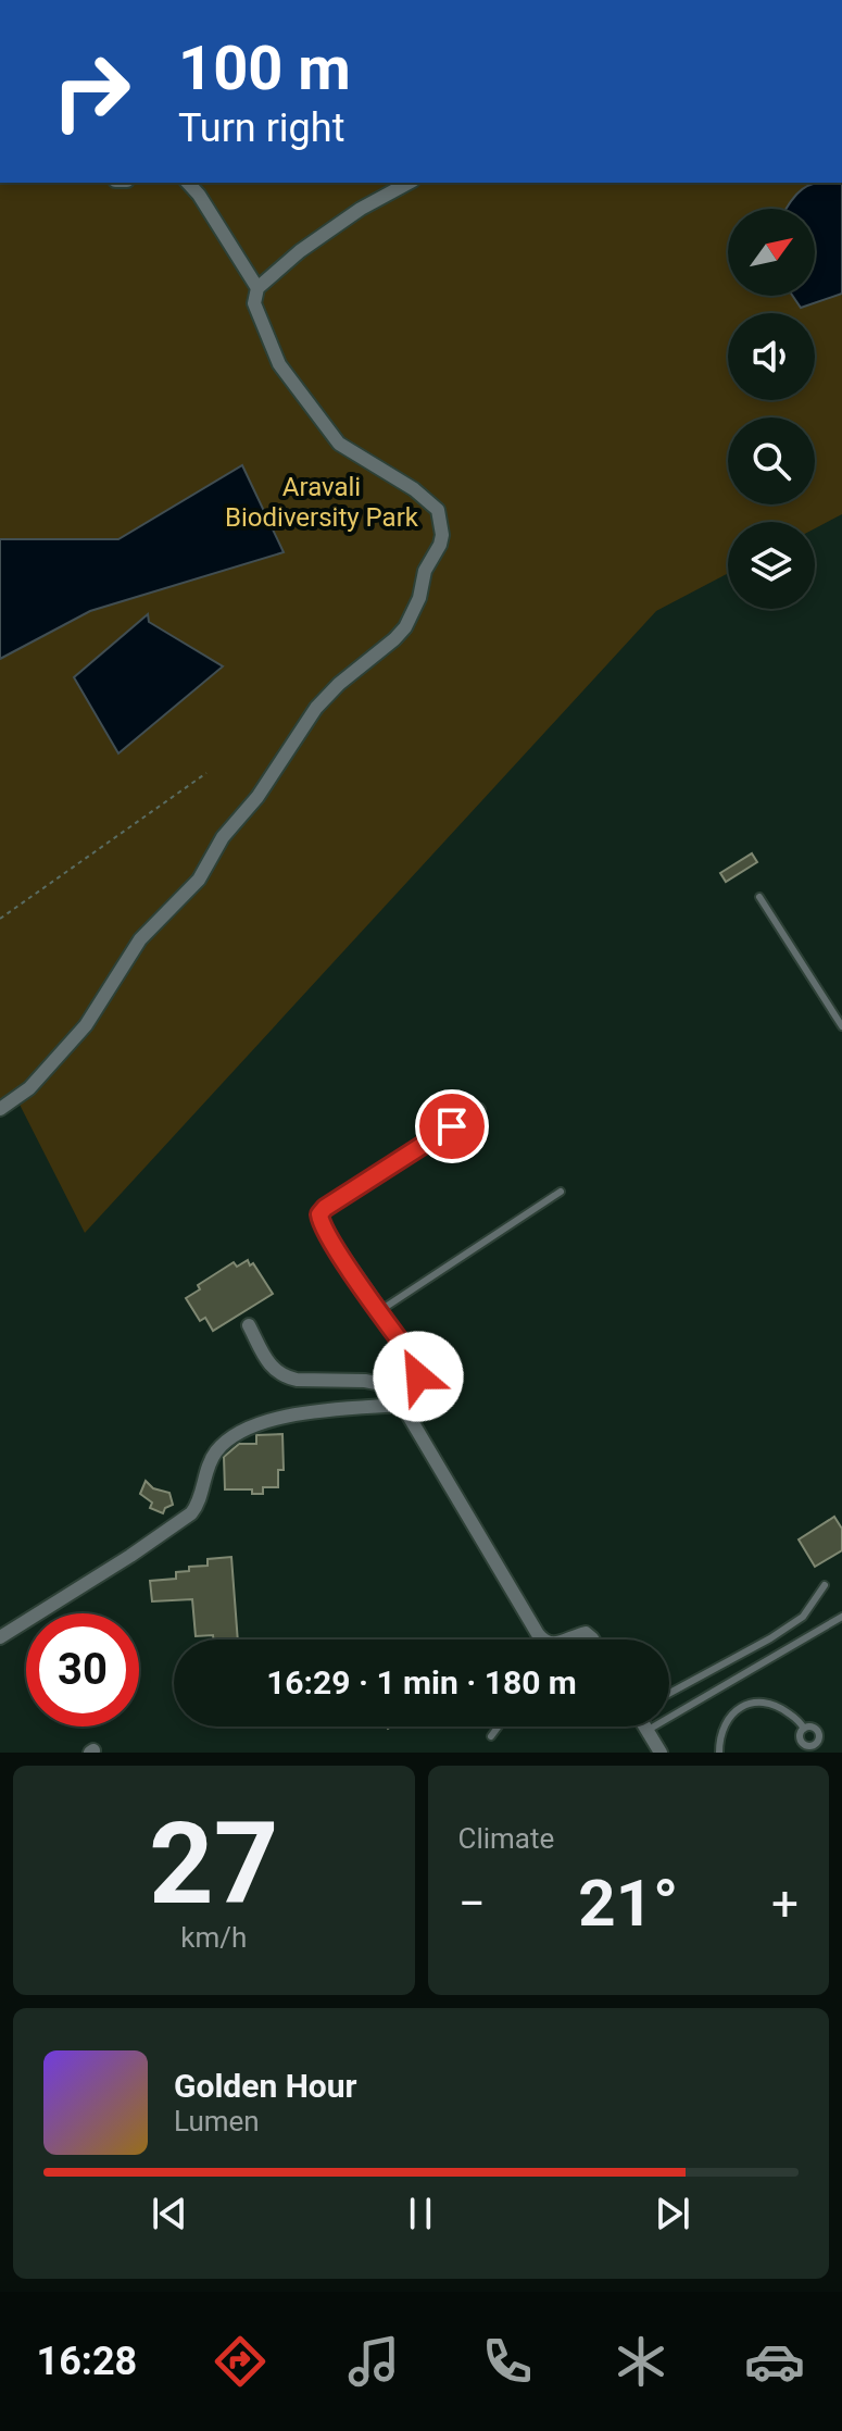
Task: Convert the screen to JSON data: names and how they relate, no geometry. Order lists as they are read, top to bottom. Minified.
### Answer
{"parks":["Aravali Biodiversity Park"],"north":"top right","page":{"turn":["100 m","Turn right"],"limit":"30","trip":"16:29 · 1 min · 180 m","tile":[["27","km/h"],"Climate"],"heat":["−","21°","+"],"song":["Golden Hour","Lumen"],"tabs":"16:28"}}
